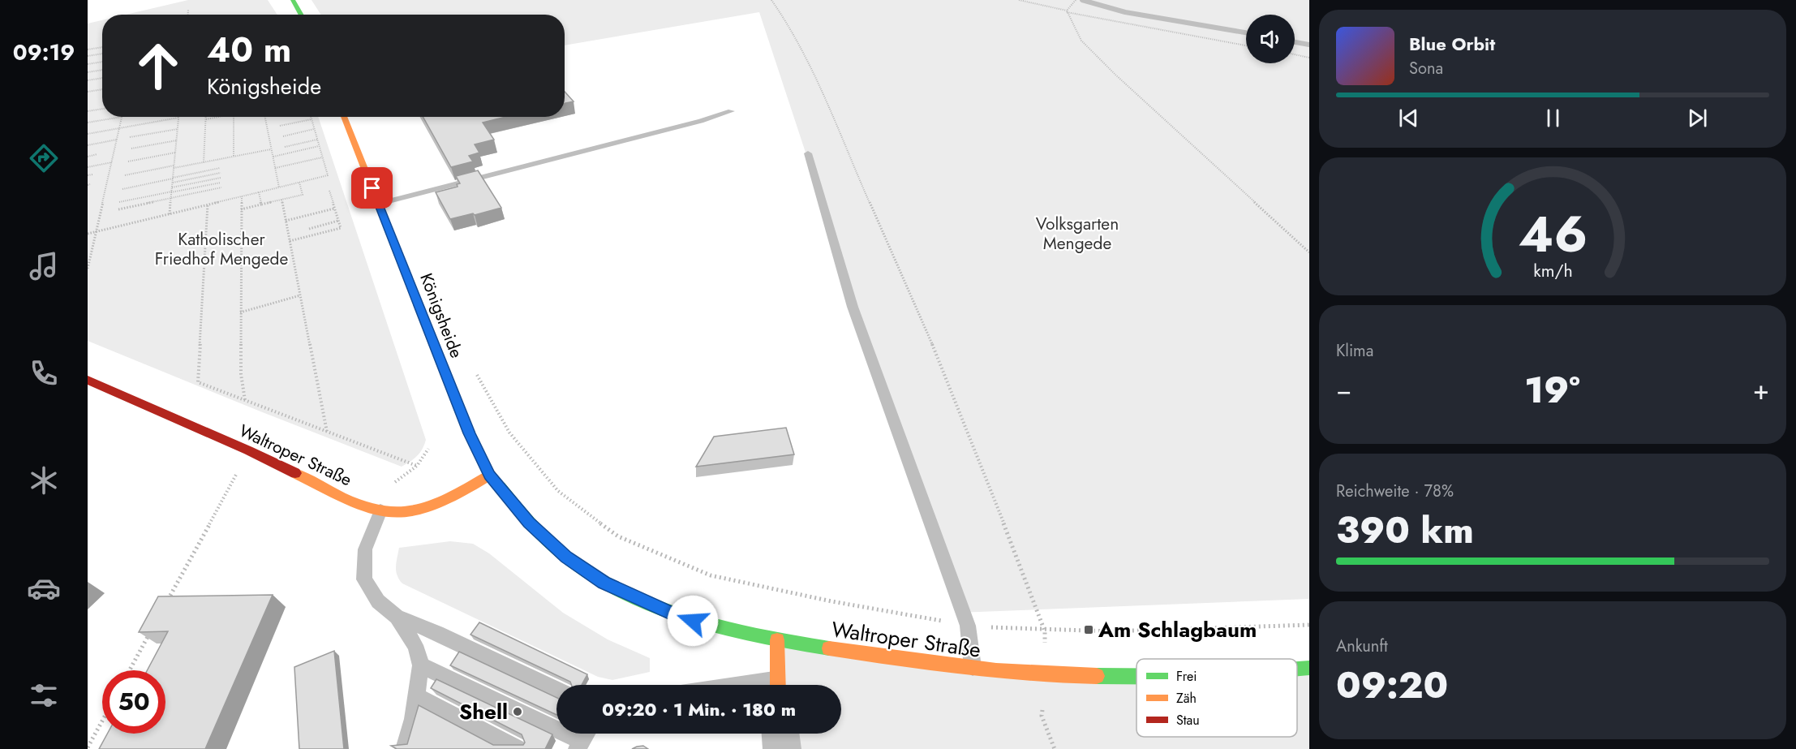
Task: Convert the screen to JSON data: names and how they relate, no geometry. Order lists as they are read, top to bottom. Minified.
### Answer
{"streets":{"main road":["Königsheide","Waltroper Straße"]},"crossings":[["Königsheide","Waltroper Straße"]],"parks":["Volksgarten Mengede","Katholischer Friedhof Mengede"],"places":{"transit":["Am Schlagbaum"],"other":["Shell"]},"legend":["Frei","Zäh","Stau"],"page":{"tabs":"09:19","turn":["40 m","Königsheide"],"song":["Blue Orbit","Sona"],"tile":["Klima",["Reichweite · 78%","390 km"],["Ankunft","09:20"]],"heat":["−","19°","+"],"limit":"50","trip":"09:20 · 1 Min. · 180 m","gauge":["46","km/h"]}}
